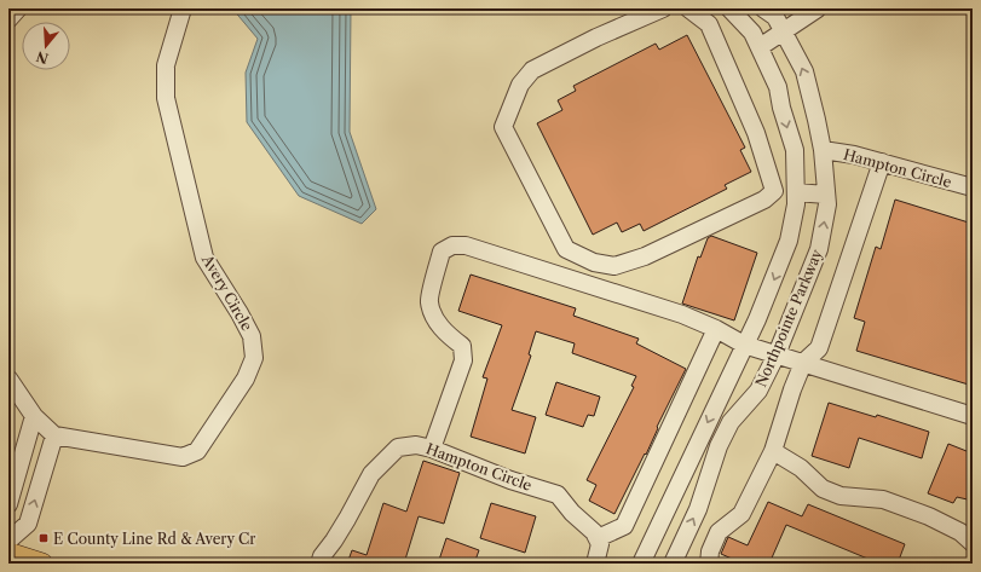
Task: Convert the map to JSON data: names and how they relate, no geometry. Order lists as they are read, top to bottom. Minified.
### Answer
{"streets":{"street":["Hampton Circle","Avery Circle","Northpointe Parkway"]},"crossings":[["Hampton Circle","Northpointe Parkway"]],"places":{"transit":["E County Line Rd & Avery Cr"]},"north":"bottom"}
